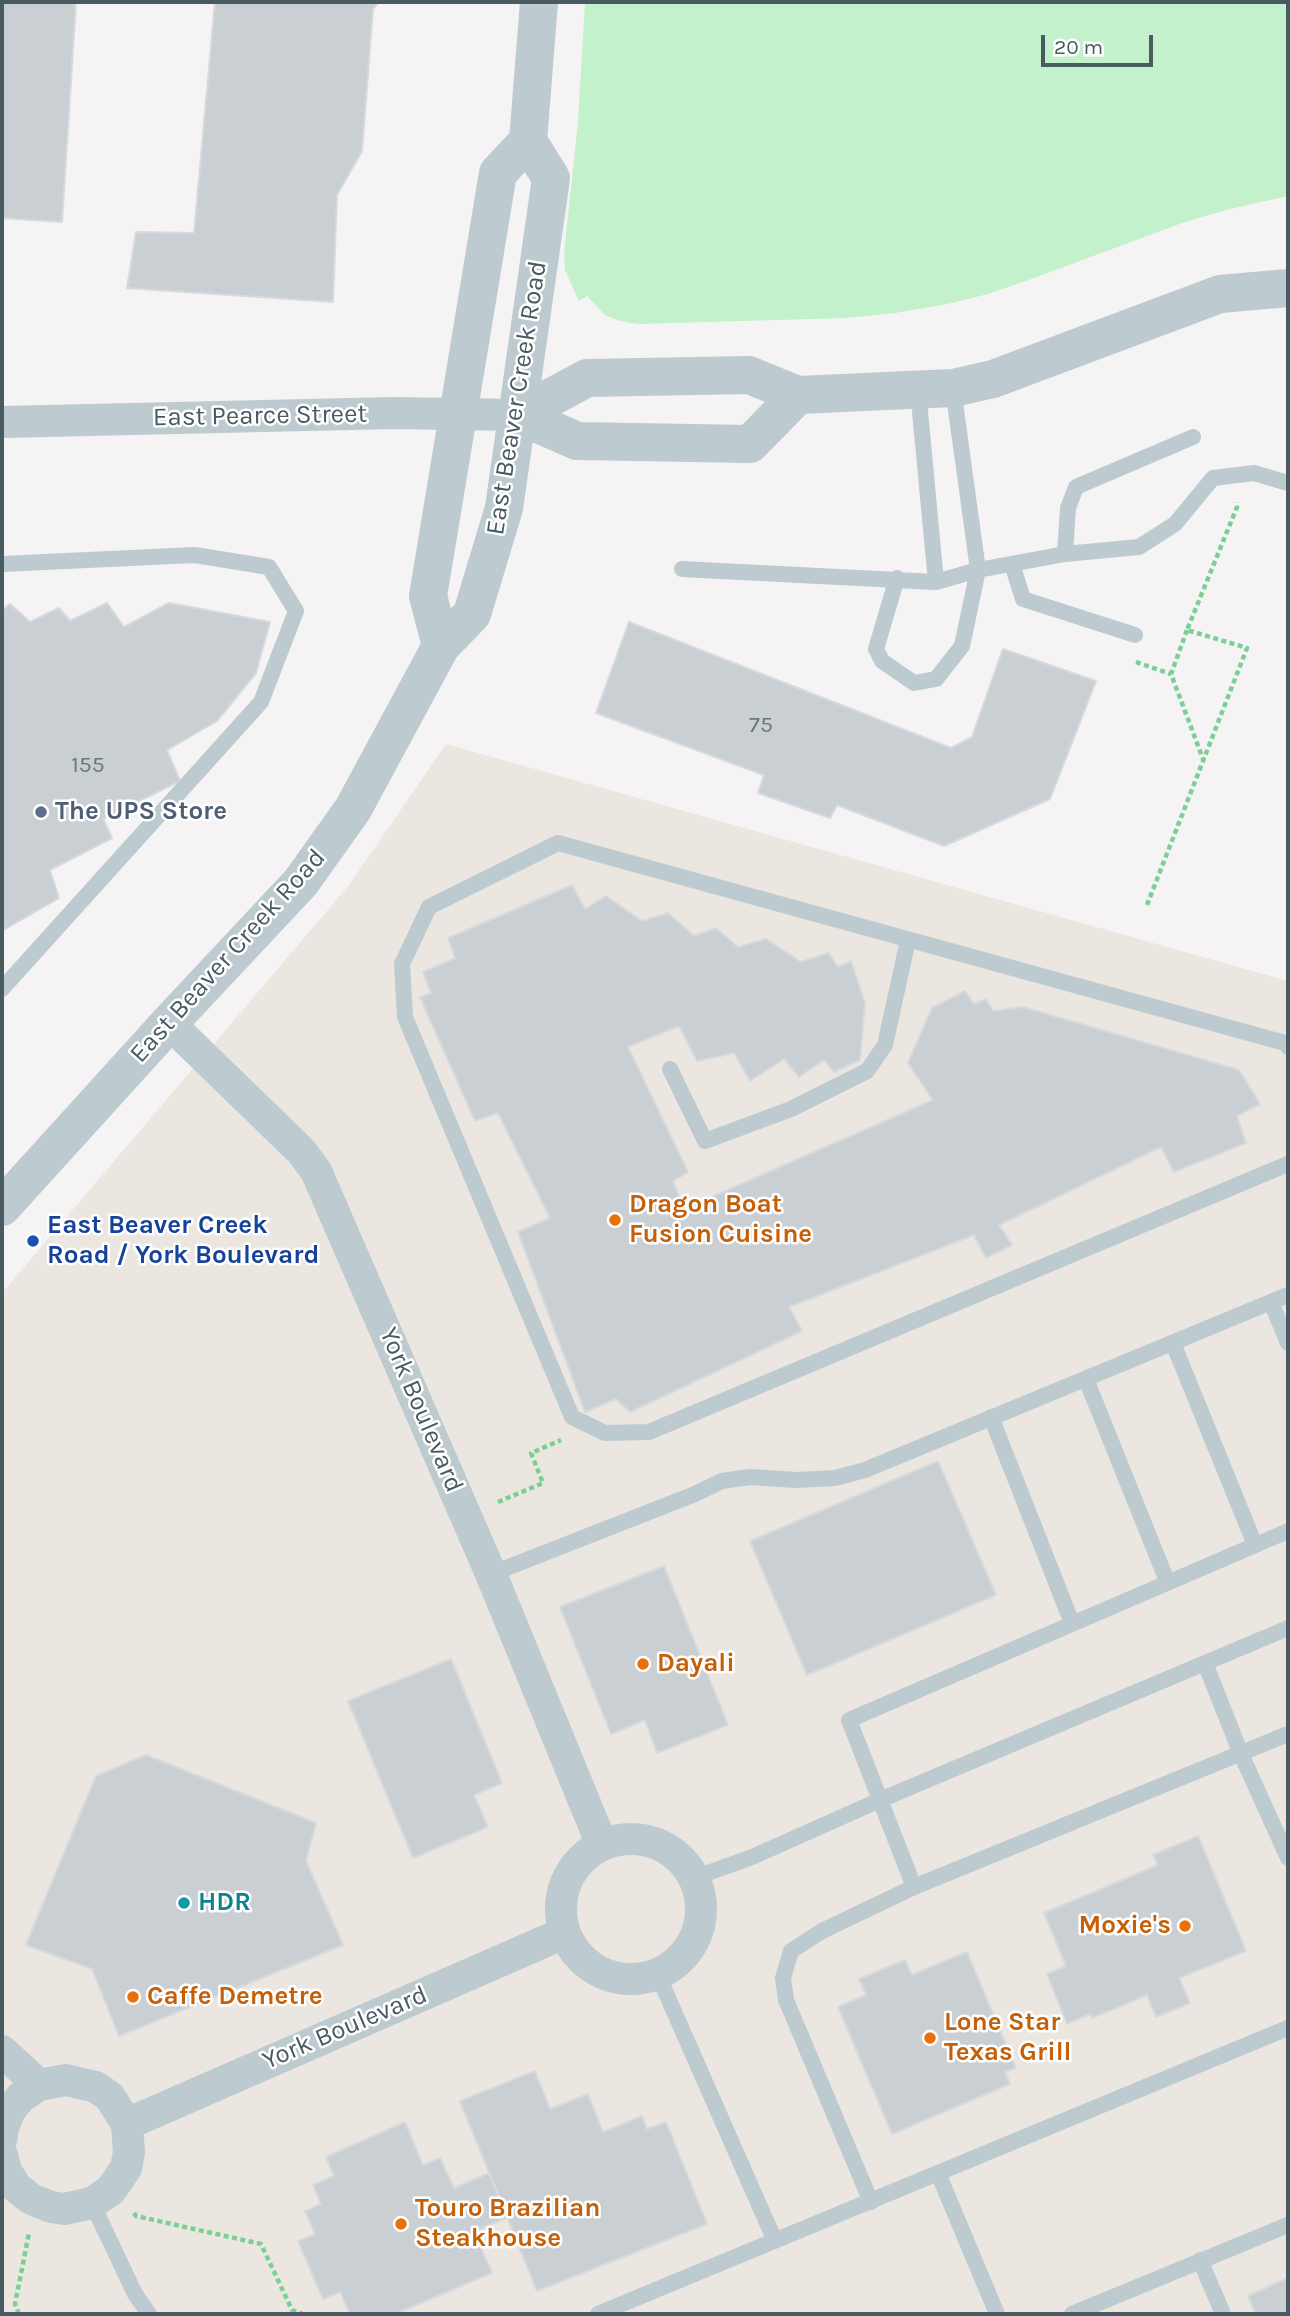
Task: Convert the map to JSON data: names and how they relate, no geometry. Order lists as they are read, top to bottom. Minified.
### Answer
{"streets":{"street":["East Beaver Creek Road","East Pearce Street","York Boulevard"]},"crossings":[["East Beaver Creek Road","East Pearce Street"],["East Beaver Creek Road","York Boulevard"]],"places":["The UPS Store","Dragon Boat Fusion Cuisine","East Beaver Creek Road / York Boulevard","Dayali","HDR","Moxie's","Caffe Demetre","Lone Star Texas Grill","Touro Brazilian Steakhouse"],"house_numbers":["75","155"],"scale_bar":"20 m"}
